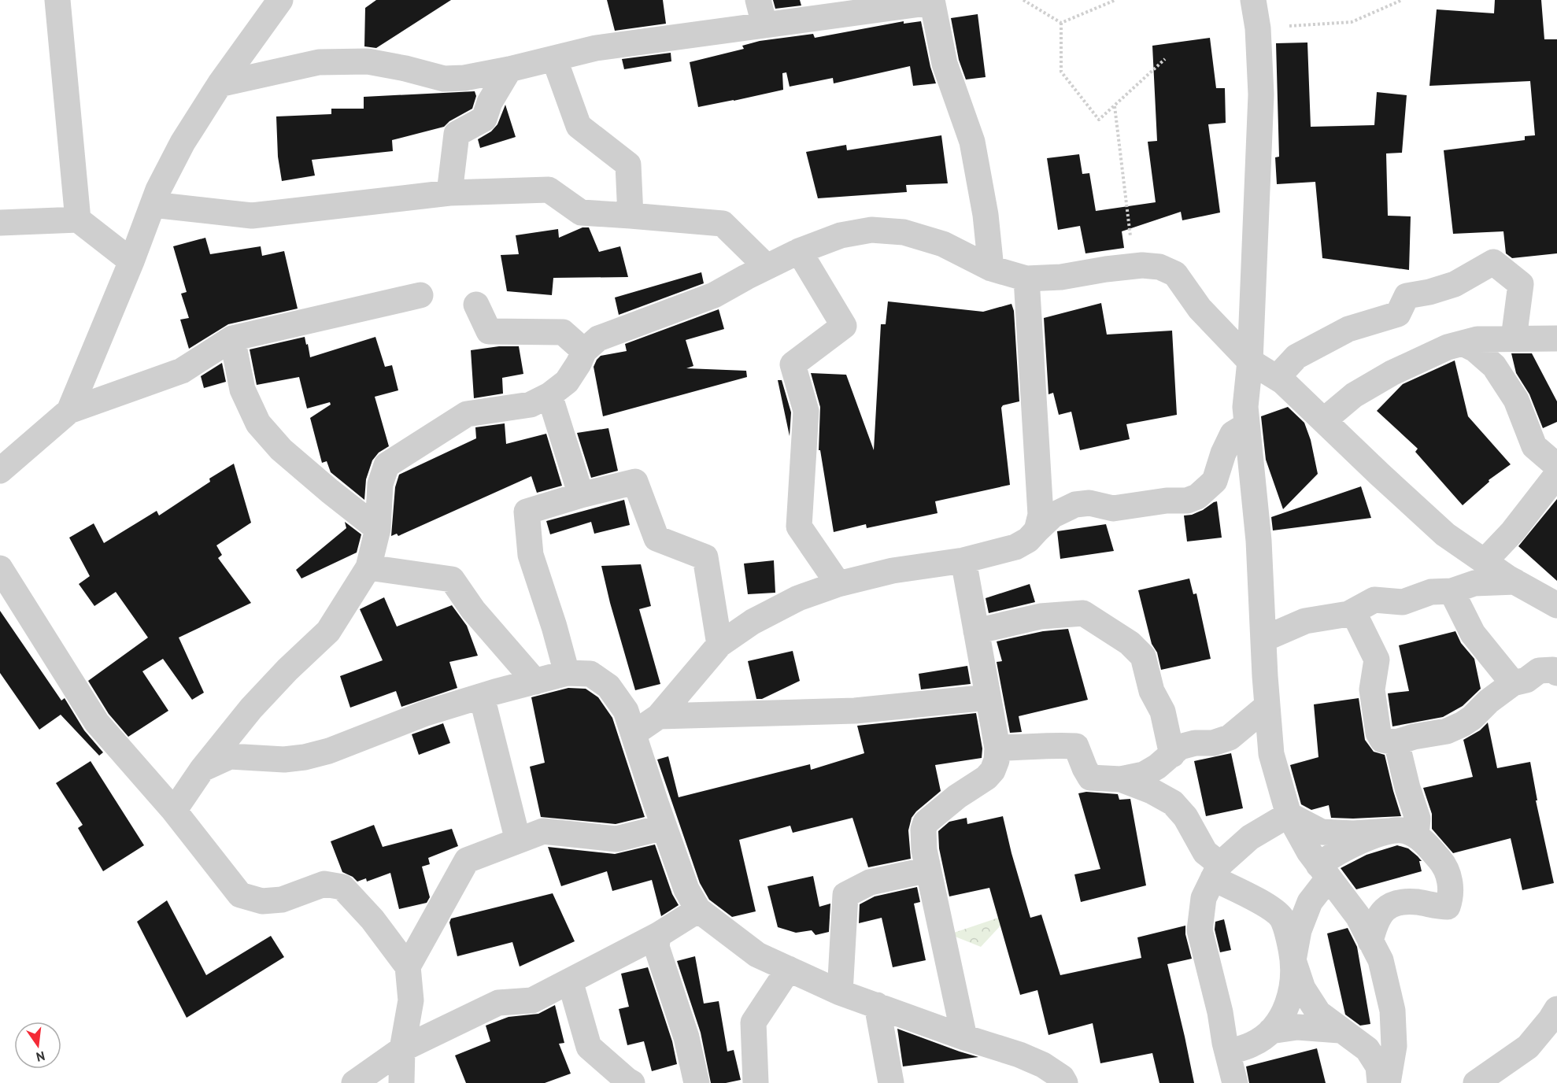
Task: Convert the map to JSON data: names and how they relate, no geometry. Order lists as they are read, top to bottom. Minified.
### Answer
{"north":"bottom"}
